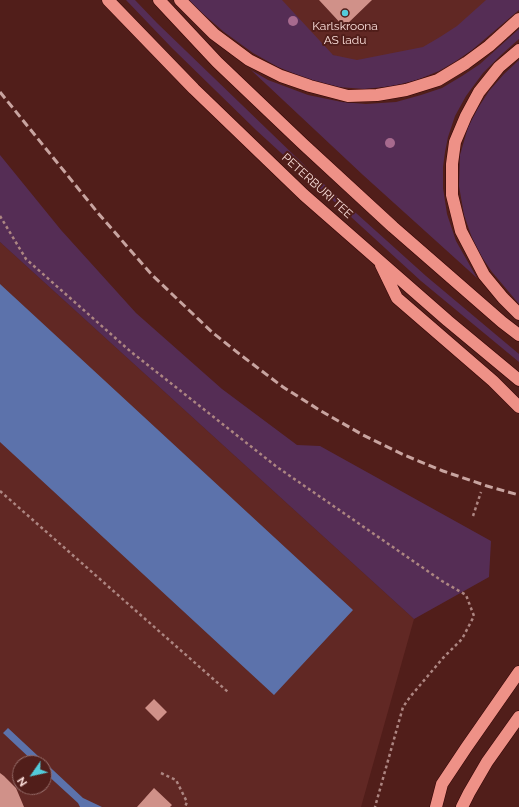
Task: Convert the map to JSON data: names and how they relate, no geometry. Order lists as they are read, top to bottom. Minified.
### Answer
{"streets":{"highway":["PETERBURI TEE"]},"places":["Karlskroona AS ladu"],"north":"bottom left"}
